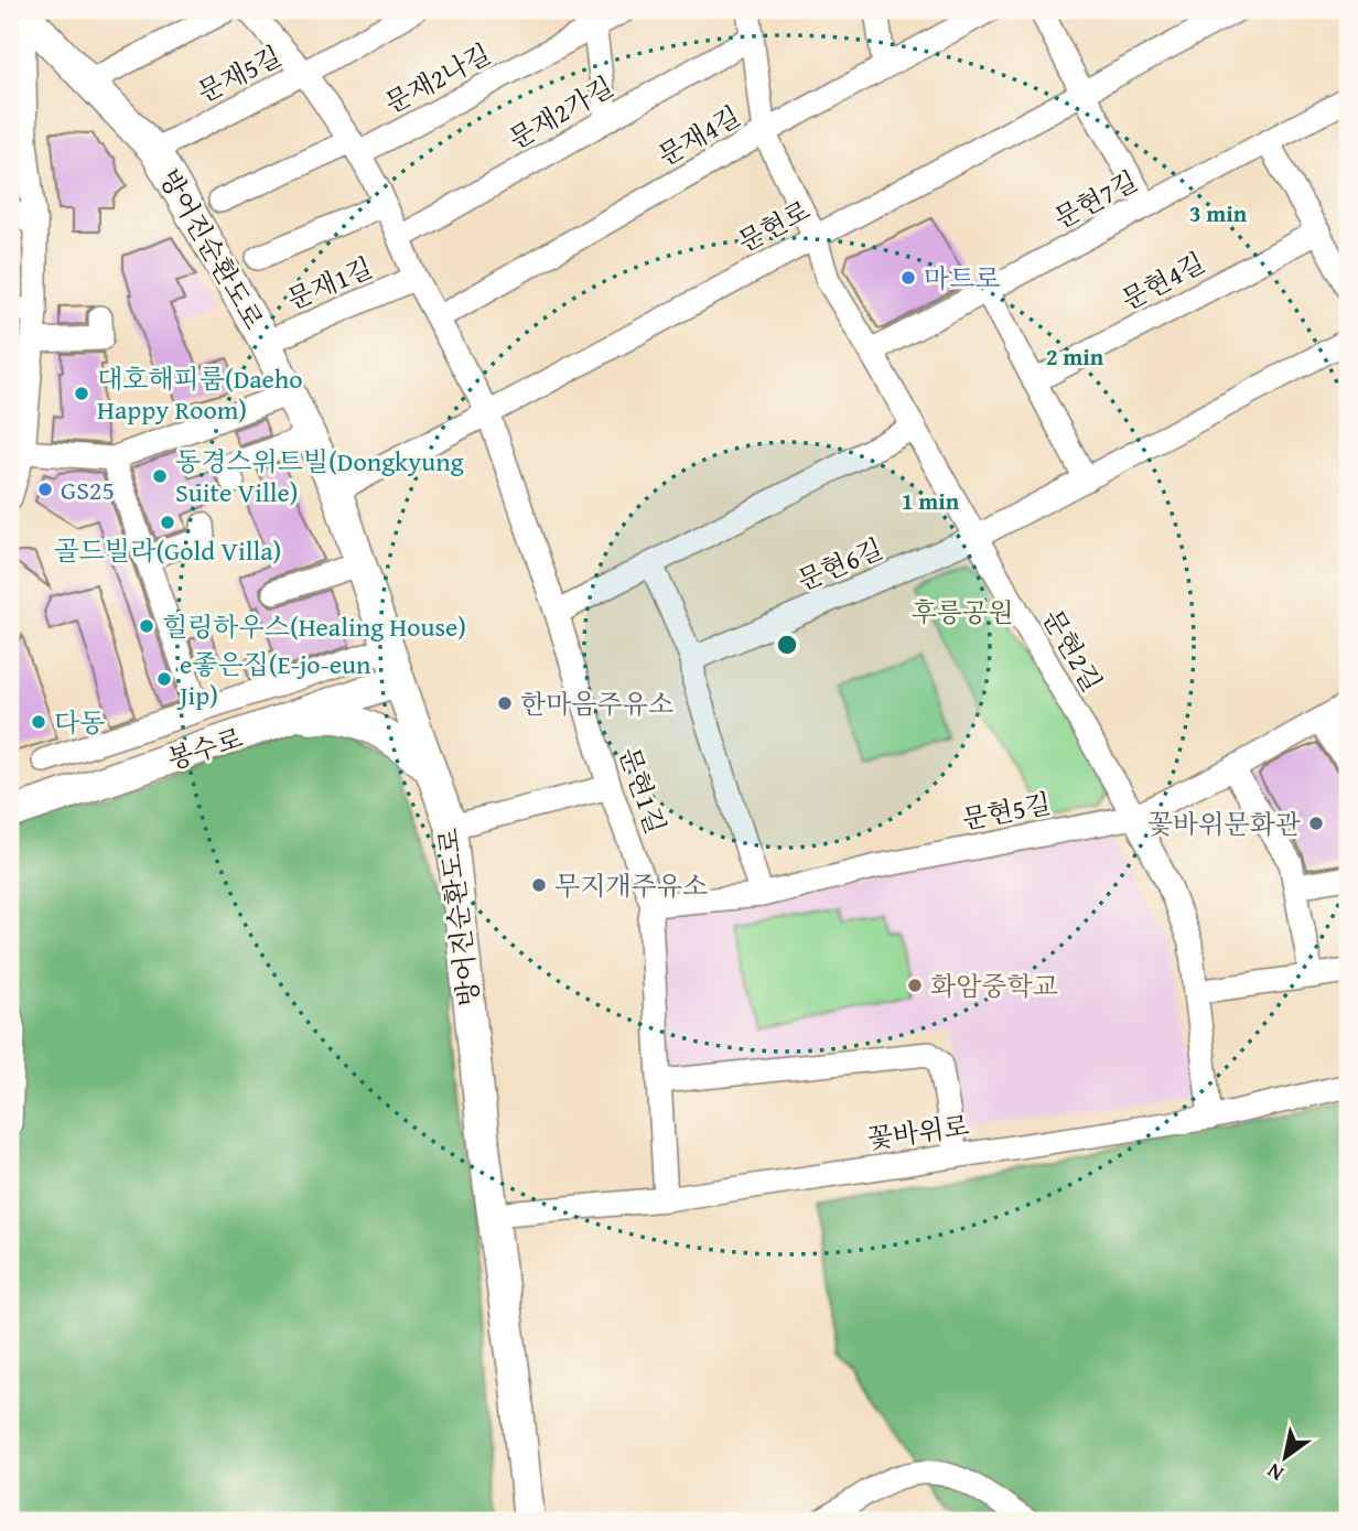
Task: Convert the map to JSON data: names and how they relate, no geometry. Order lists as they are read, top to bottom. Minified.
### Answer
{"streets":{"main road":["방어진순환도로","봉수로"],"street":["문재5길","문재2나길","문재2가길","문재4길","문현7길","문현로","문현4길","문재1길","문현6길","문현2길","문현1길","문현5길","꽃바위로"]},"crossings":[["문재5길","방어진순환도로"],["문재5길","문재1길"],["문재2나길","문재1길"],["문재2가길","문재1길"],["문재2가길","문현2길"],["문재4길","문재1길"],["문재4길","문현2길"],["문현7길","문현2길"],["문현로","방어진순환도로"],["문현로","문재1길"],["문현로","문현2길"],["문현로","문현1길"],["방어진순환도로","문재1길"],["방어진순환도로","봉수로"],["방어진순환도로","꽃바위로"],["문재1길","문현1길"],["문현6길","문현2길"],["문현2길","문현5길"],["문현2길","꽃바위로"],["문현1길","문현5길"],["문현1길","꽃바위로"]],"parks":["후릉공원"],"places":["마트로","대호해피룸(Daeho Happy Room)","동경스위트빌(Dongkyung Suite Ville)","GS25","골드빌라(Gold Villa)","힐링하우스(Healing House)","e좋은집(E-jo-eun Jip)","한마음주유소","다동","꽃바위문화관","무지개주유소","화암중학교"],"north":"bottom left","rings":["3 min","2 min","1 min"]}
